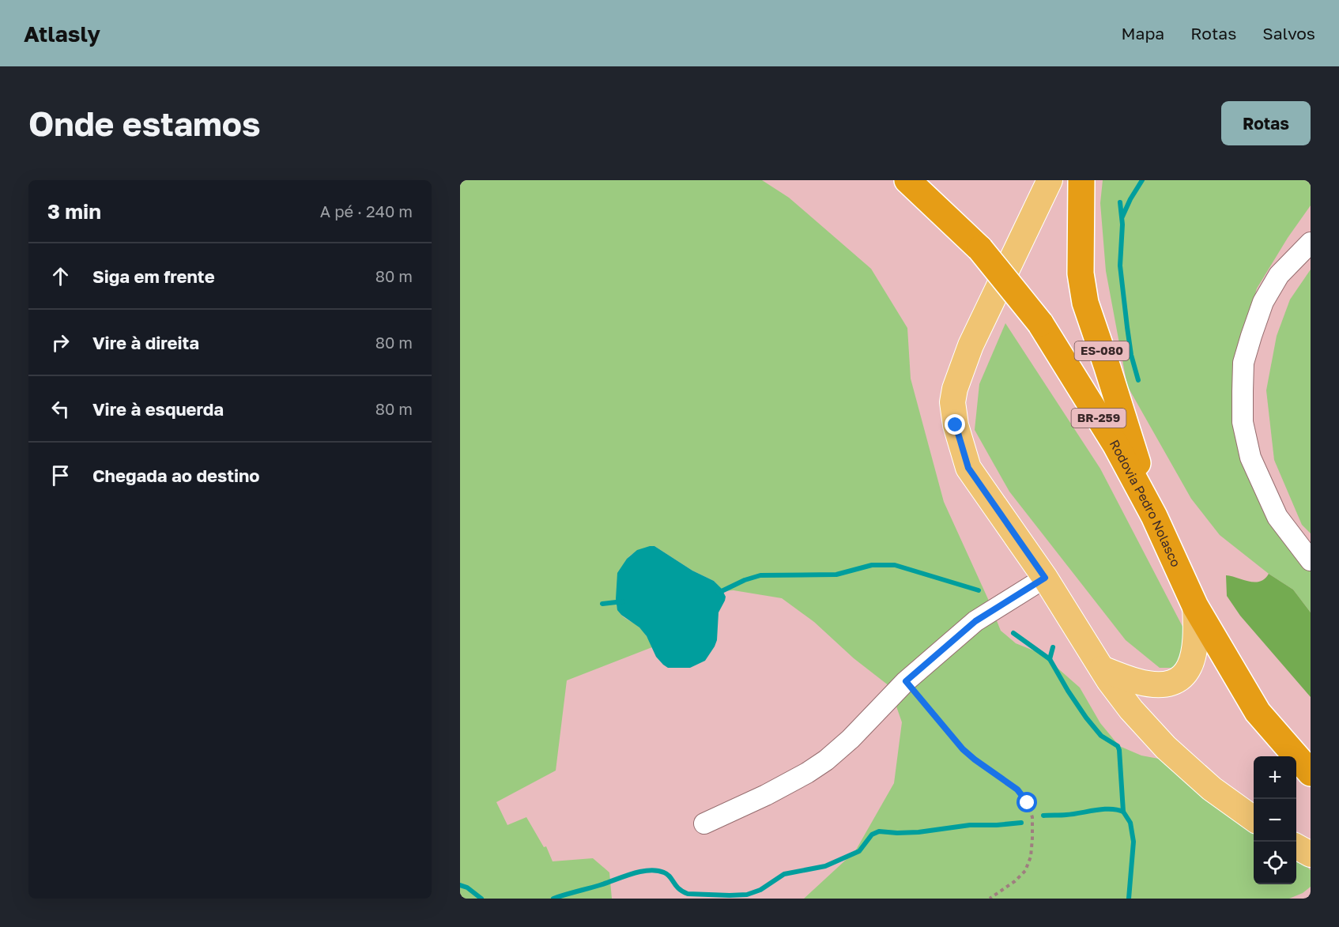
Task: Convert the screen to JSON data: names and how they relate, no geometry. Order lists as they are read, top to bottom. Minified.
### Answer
{"streets":{"highway":["ES-080","BR-259","Rodovia Pedro Nolasco"]},"crossings":[["ES-080","Rodovia Pedro Nolasco"]],"page":{"header":"Atlasly","nav":["Mapa","Rotas","Salvos"],"buttons":"Rotas","title":"Onde estamos","heading":["3 min","A pé · 240 m"],"list":[["Siga em frente","80 m"],["Vire à direita","80 m"],["Vire à esquerda","80 m"],"Chegada ao destino"],"map_buttons":["+","−"]}}
